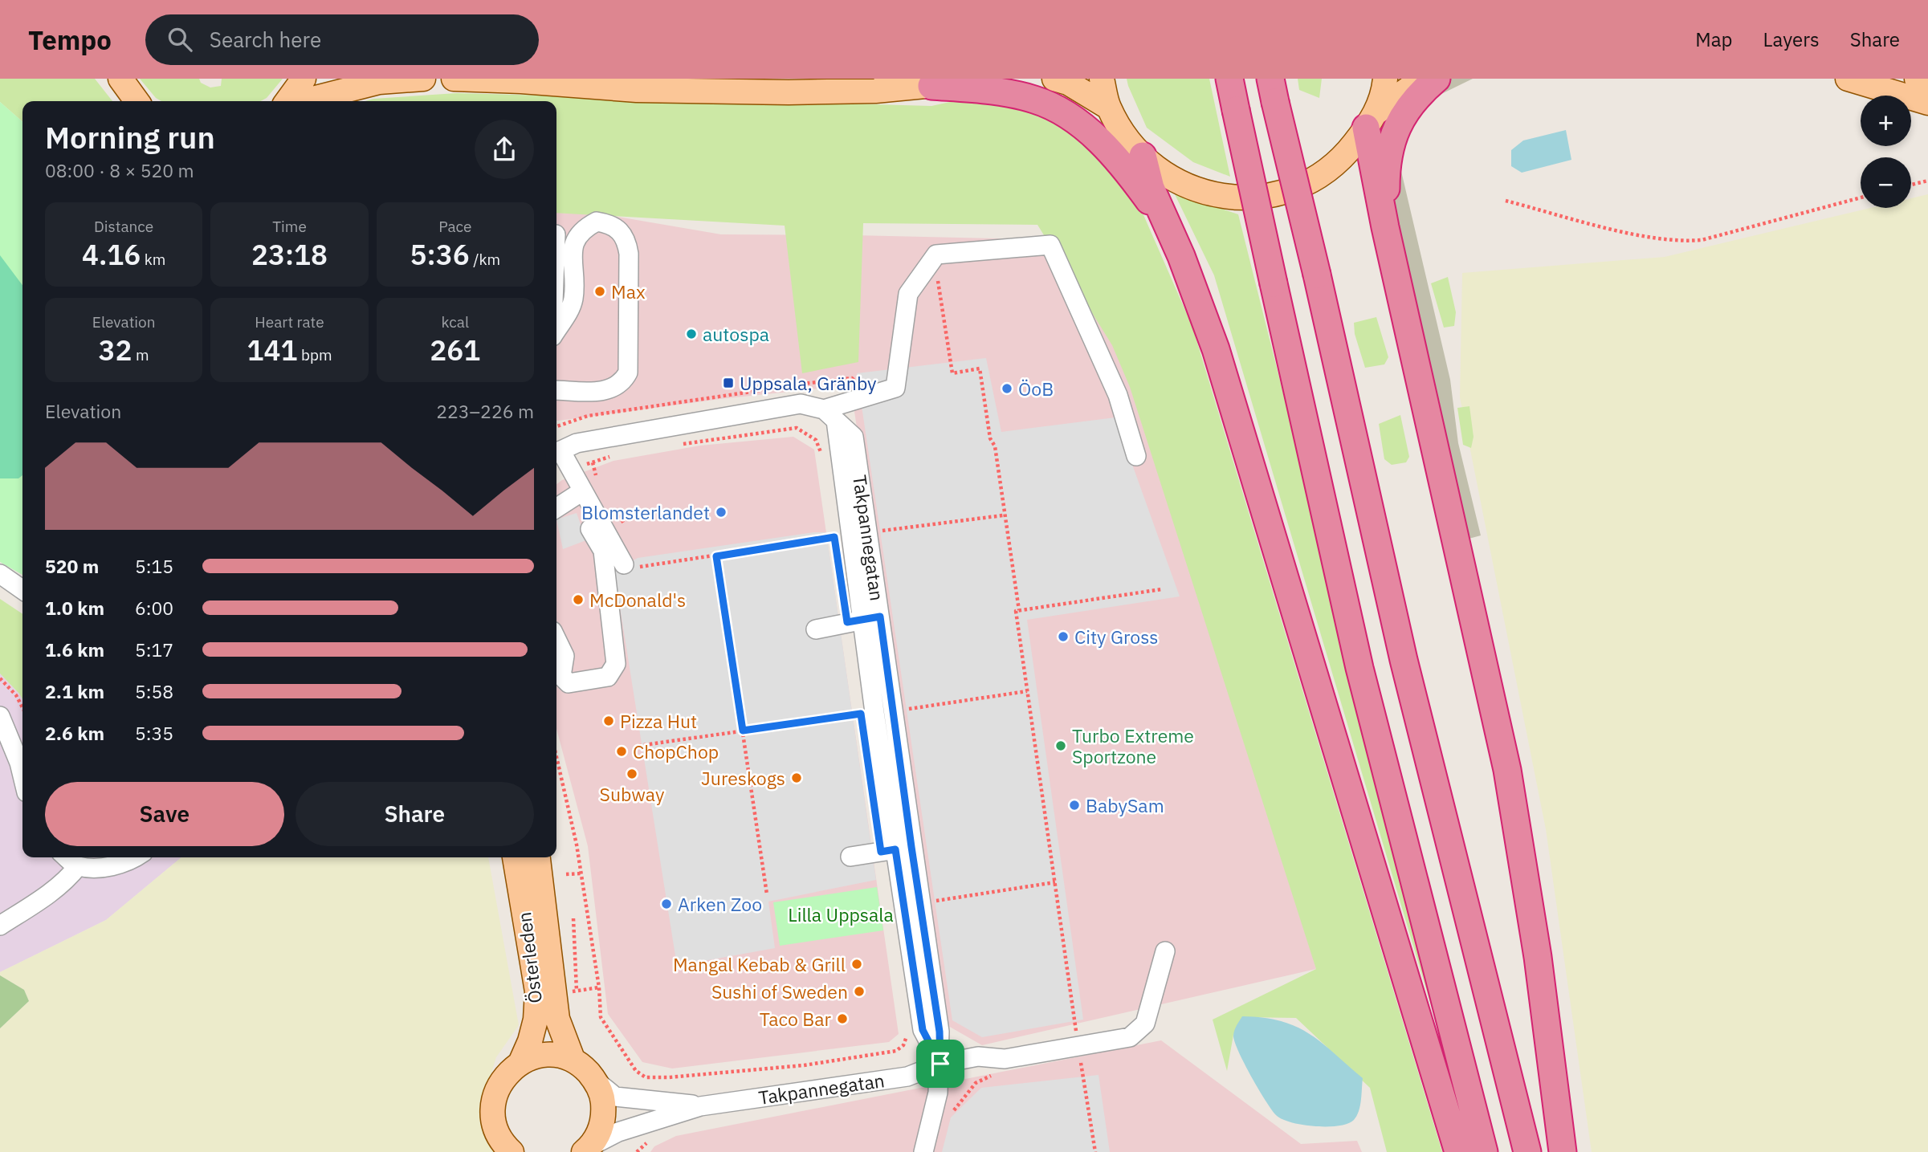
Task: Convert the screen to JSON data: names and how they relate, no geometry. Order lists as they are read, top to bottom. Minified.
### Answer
{"streets":{"main road":["Österleden"],"street":["Takpannegatan"]},"parks":["Lilla Uppsala"],"places":{"other":["Max","autospa","ÖoB","Blomsterlandet","McDonald's","City Gross","Pizza Hut","Turbo Extreme Sportzone","ChopChop","Subway","Jureskogs","BabySam","Arken Zoo","Mangal Kebab & Grill","Sushi of Sweden","Taco Bar"],"transit":["Uppsala, Gränby"]},"page":{"header":"Tempo","search":"Search here","nav":["Map","Layers","Share"],"map_buttons":["+","−"],"heading":["Morning run","08:00 · 8 × 520 m"],"stats":[["Distance","4.16 km"],["Time","23:18"],["Pace","5:36 /km"],["Elevation","32 m"],["Heart rate","141 bpm"],["kcal","261"]],"chart":["Elevation","223–226 m"],"list":[{"name":"520 m","note":"5:15"},{"name":"1.0 km","note":"6:00"},{"name":"1.6 km","note":"5:17"},{"name":"2.1 km","note":"5:58"},{"name":"2.6 km","note":"5:35"}],"buttons":["Save","Share"]}}
